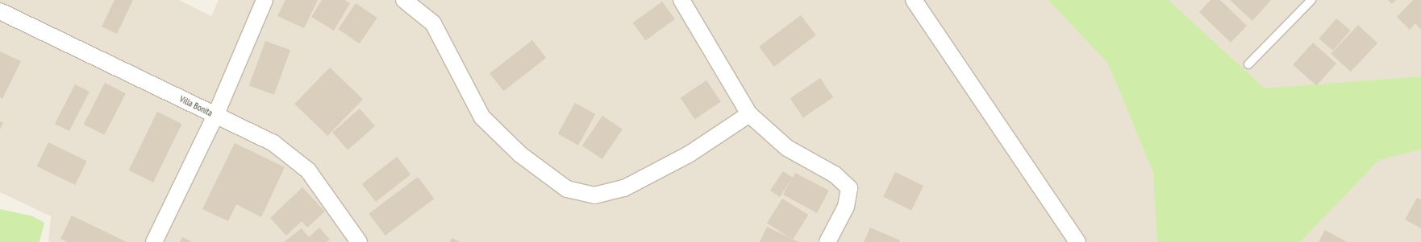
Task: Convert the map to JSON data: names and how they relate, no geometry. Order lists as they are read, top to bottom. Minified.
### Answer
{"streets":{"street":["Villa Bonita"]}}
